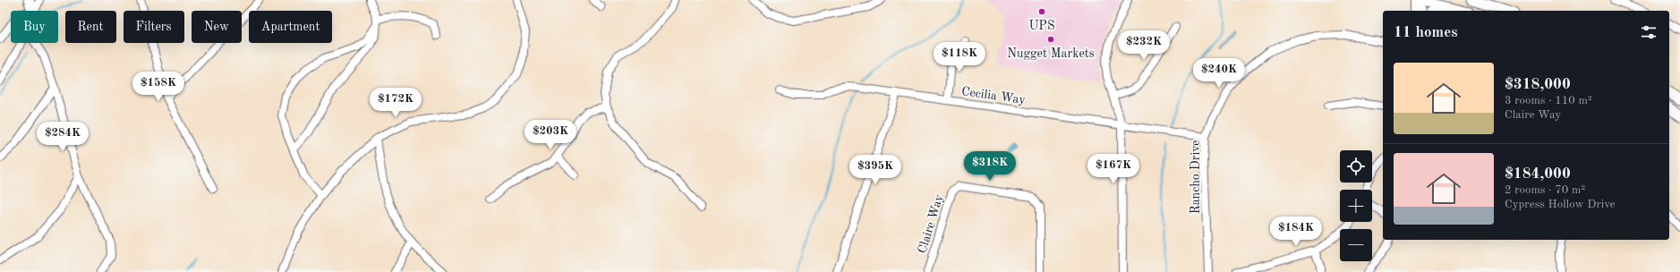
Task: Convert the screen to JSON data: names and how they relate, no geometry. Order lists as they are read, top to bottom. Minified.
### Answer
{"streets":{"street":["Cecilia Way","Rancho Drive","Claire Way"]},"crossings":[["Cecilia Way","Rancho Drive"]],"places":["UPS","Nugget Markets"],"page":{"chip":["Buy","Rent","Filters","New","Apartment"],"heading":"11 homes","price":["$232K","$118K","$240K","$158K","$172K","$203K","$284K","$318K","$167K","$395K","$184K"],"list":[{"name":"$318,000","note":"3 rooms · 110 m² · Claire Way"},{"name":"$184,000","note":"2 rooms · 70 m² · Cypress Hollow Drive"}],"map_buttons":["+","−"]}}
